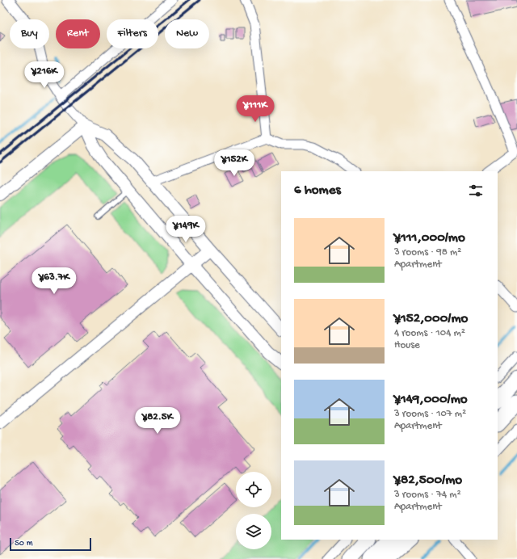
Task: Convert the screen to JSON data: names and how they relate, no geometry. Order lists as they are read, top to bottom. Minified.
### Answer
{"scale_bar":"50 m","page":{"chip":["Buy","Rent","Filters","New"],"price":["¥216K","¥111K","¥152K","¥149K","¥63.7K","¥82.5K"],"heading":"6 homes","list":[{"name":"¥111,000/mo","note":"3 rooms · 98 m² · Apartment"},{"name":"¥152,000/mo","note":"4 rooms · 104 m² · House"},{"name":"¥149,000/mo","note":"3 rooms · 107 m² · Apartment"},{"name":"¥82,500/mo","note":"3 rooms · 74 m² · Apartment"}],"scale":"50 m"}}
